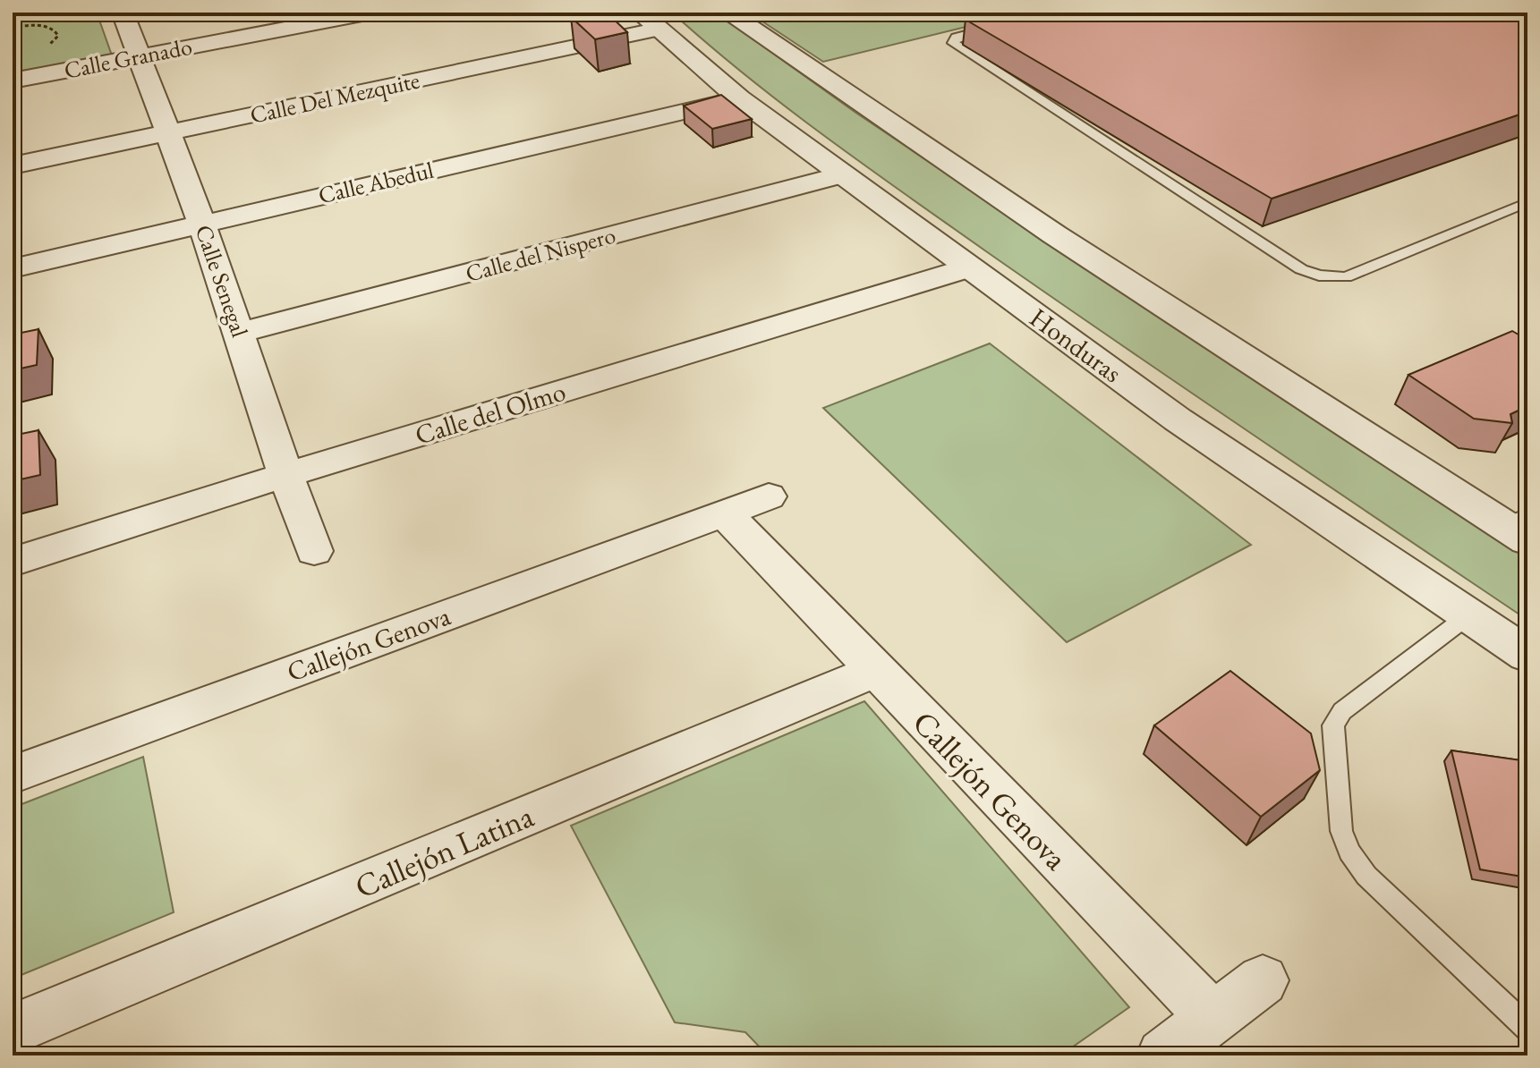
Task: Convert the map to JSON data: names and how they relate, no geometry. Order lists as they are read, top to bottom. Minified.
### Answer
{"streets":{"street":["Calle Granado","Calle Del Mezquite","Calle Abedul","Calle del Nispero","Calle Senegal","Honduras","Calle del Olmo","Callejón Genova","Callejón Latina"]},"crossings":[["Calle Granado","Calle Senegal"],["Calle Del Mezquite","Calle Senegal"],["Calle Del Mezquite","Honduras"],["Calle Abedul","Calle Senegal"],["Calle Abedul","Honduras"],["Calle del Nispero","Calle Senegal"],["Calle del Nispero","Honduras"],["Calle Senegal","Calle del Olmo"],["Honduras","Calle del Olmo"],["Callejón Genova","Callejón Latina"]]}
